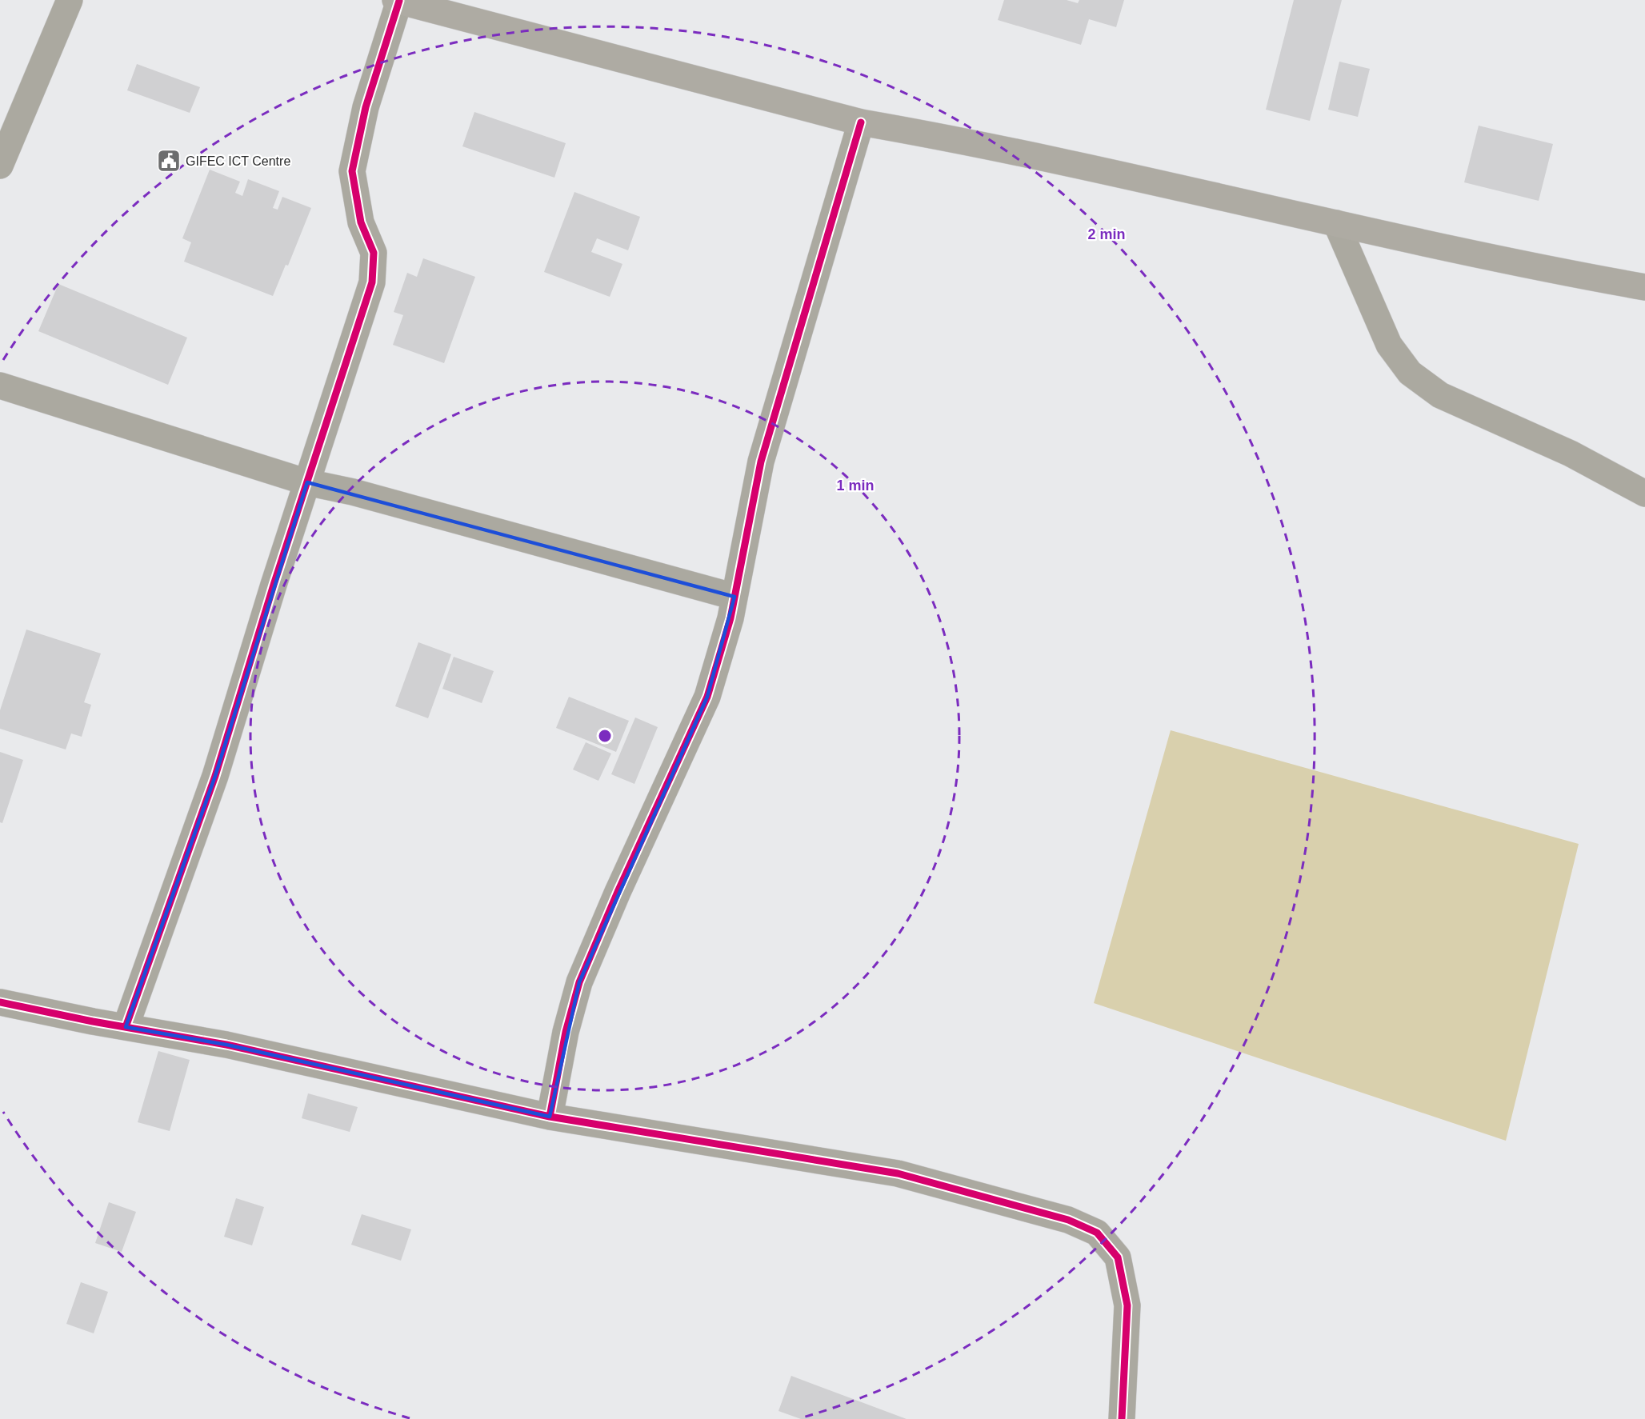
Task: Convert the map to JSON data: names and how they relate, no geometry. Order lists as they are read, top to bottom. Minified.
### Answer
{"places":{"public building":["GIFEC ICT Centre"]},"rings":["2 min","1 min"]}
